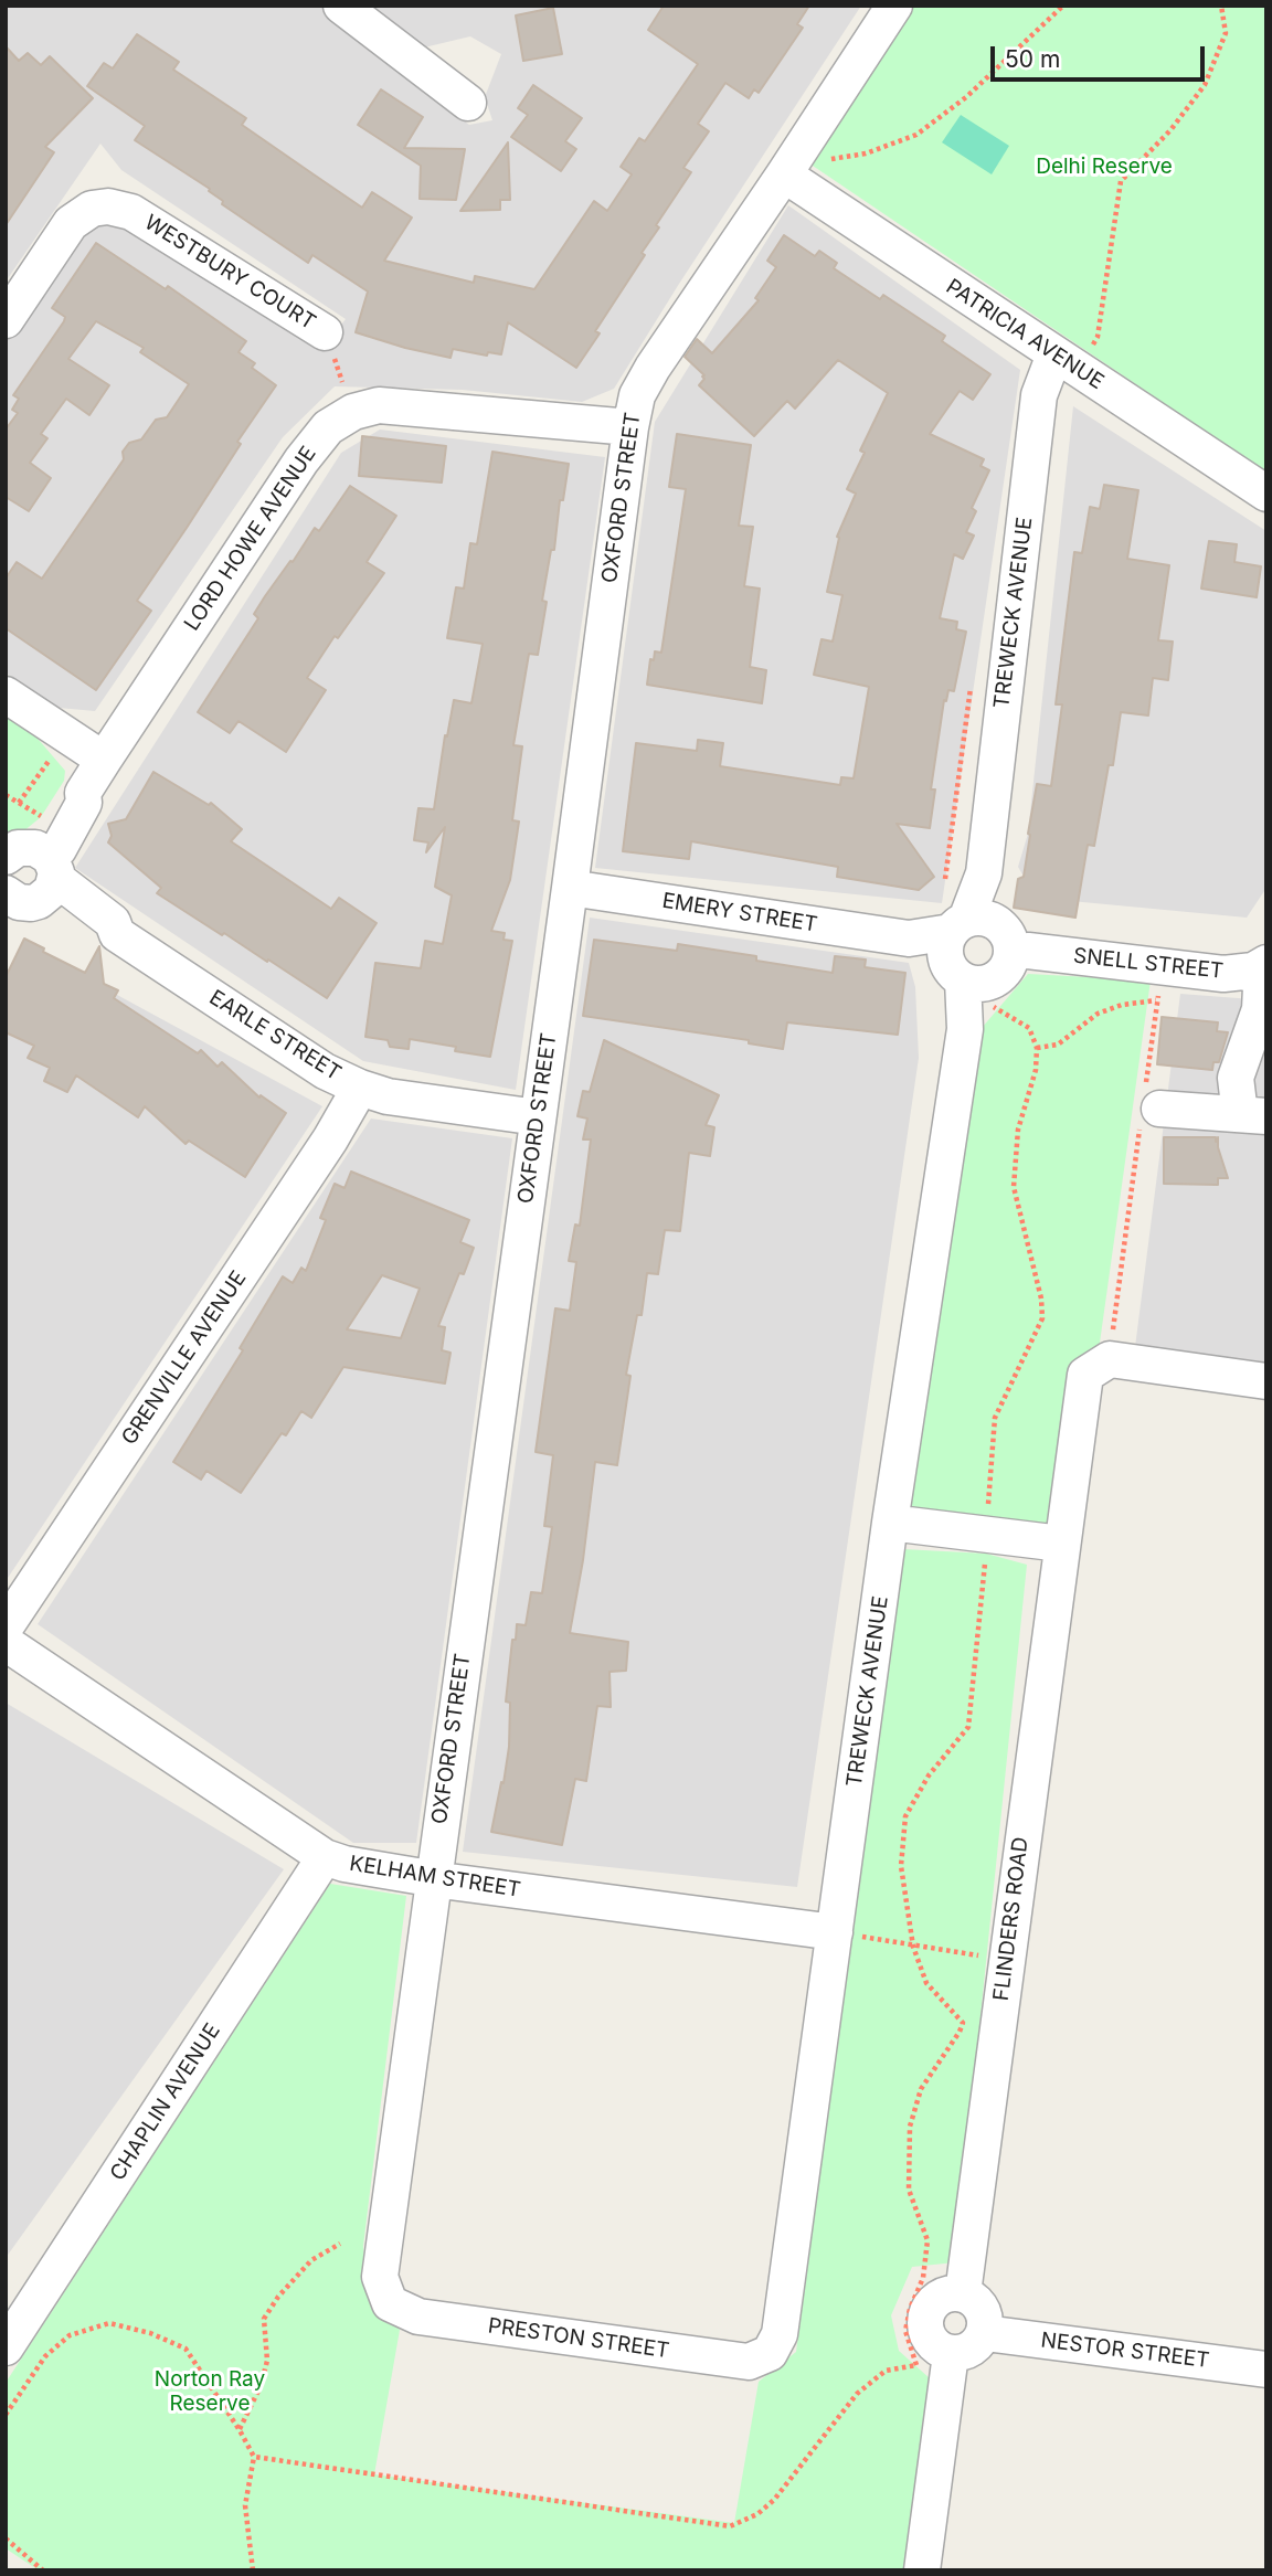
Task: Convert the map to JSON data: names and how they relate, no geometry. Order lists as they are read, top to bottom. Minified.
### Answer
{"streets":{"street":["WESTBURY COURT","PATRICIA AVENUE","OXFORD STREET","LORD HOWE AVENUE","TREWECK AVENUE","EMERY STREET","SNELL STREET","EARLE STREET","GRENVILLE AVENUE","KELHAM STREET","FLINDERS ROAD","CHAPLIN AVENUE","PRESTON STREET","NESTOR STREET"]},"crossings":[["PATRICIA AVENUE","OXFORD STREET"],["PATRICIA AVENUE","TREWECK AVENUE"],["OXFORD STREET","LORD HOWE AVENUE"],["OXFORD STREET","EMERY STREET"],["OXFORD STREET","EARLE STREET"],["OXFORD STREET","KELHAM STREET"],["OXFORD STREET","PRESTON STREET"],["LORD HOWE AVENUE","EARLE STREET"],["TREWECK AVENUE","EMERY STREET"],["TREWECK AVENUE","KELHAM STREET"],["TREWECK AVENUE","PRESTON STREET"],["EARLE STREET","GRENVILLE AVENUE"],["KELHAM STREET","CHAPLIN AVENUE"],["FLINDERS ROAD","NESTOR STREET"]],"parks":["Delhi Reserve","Norton Ray Reserve"],"scale_bar":"50 m"}
